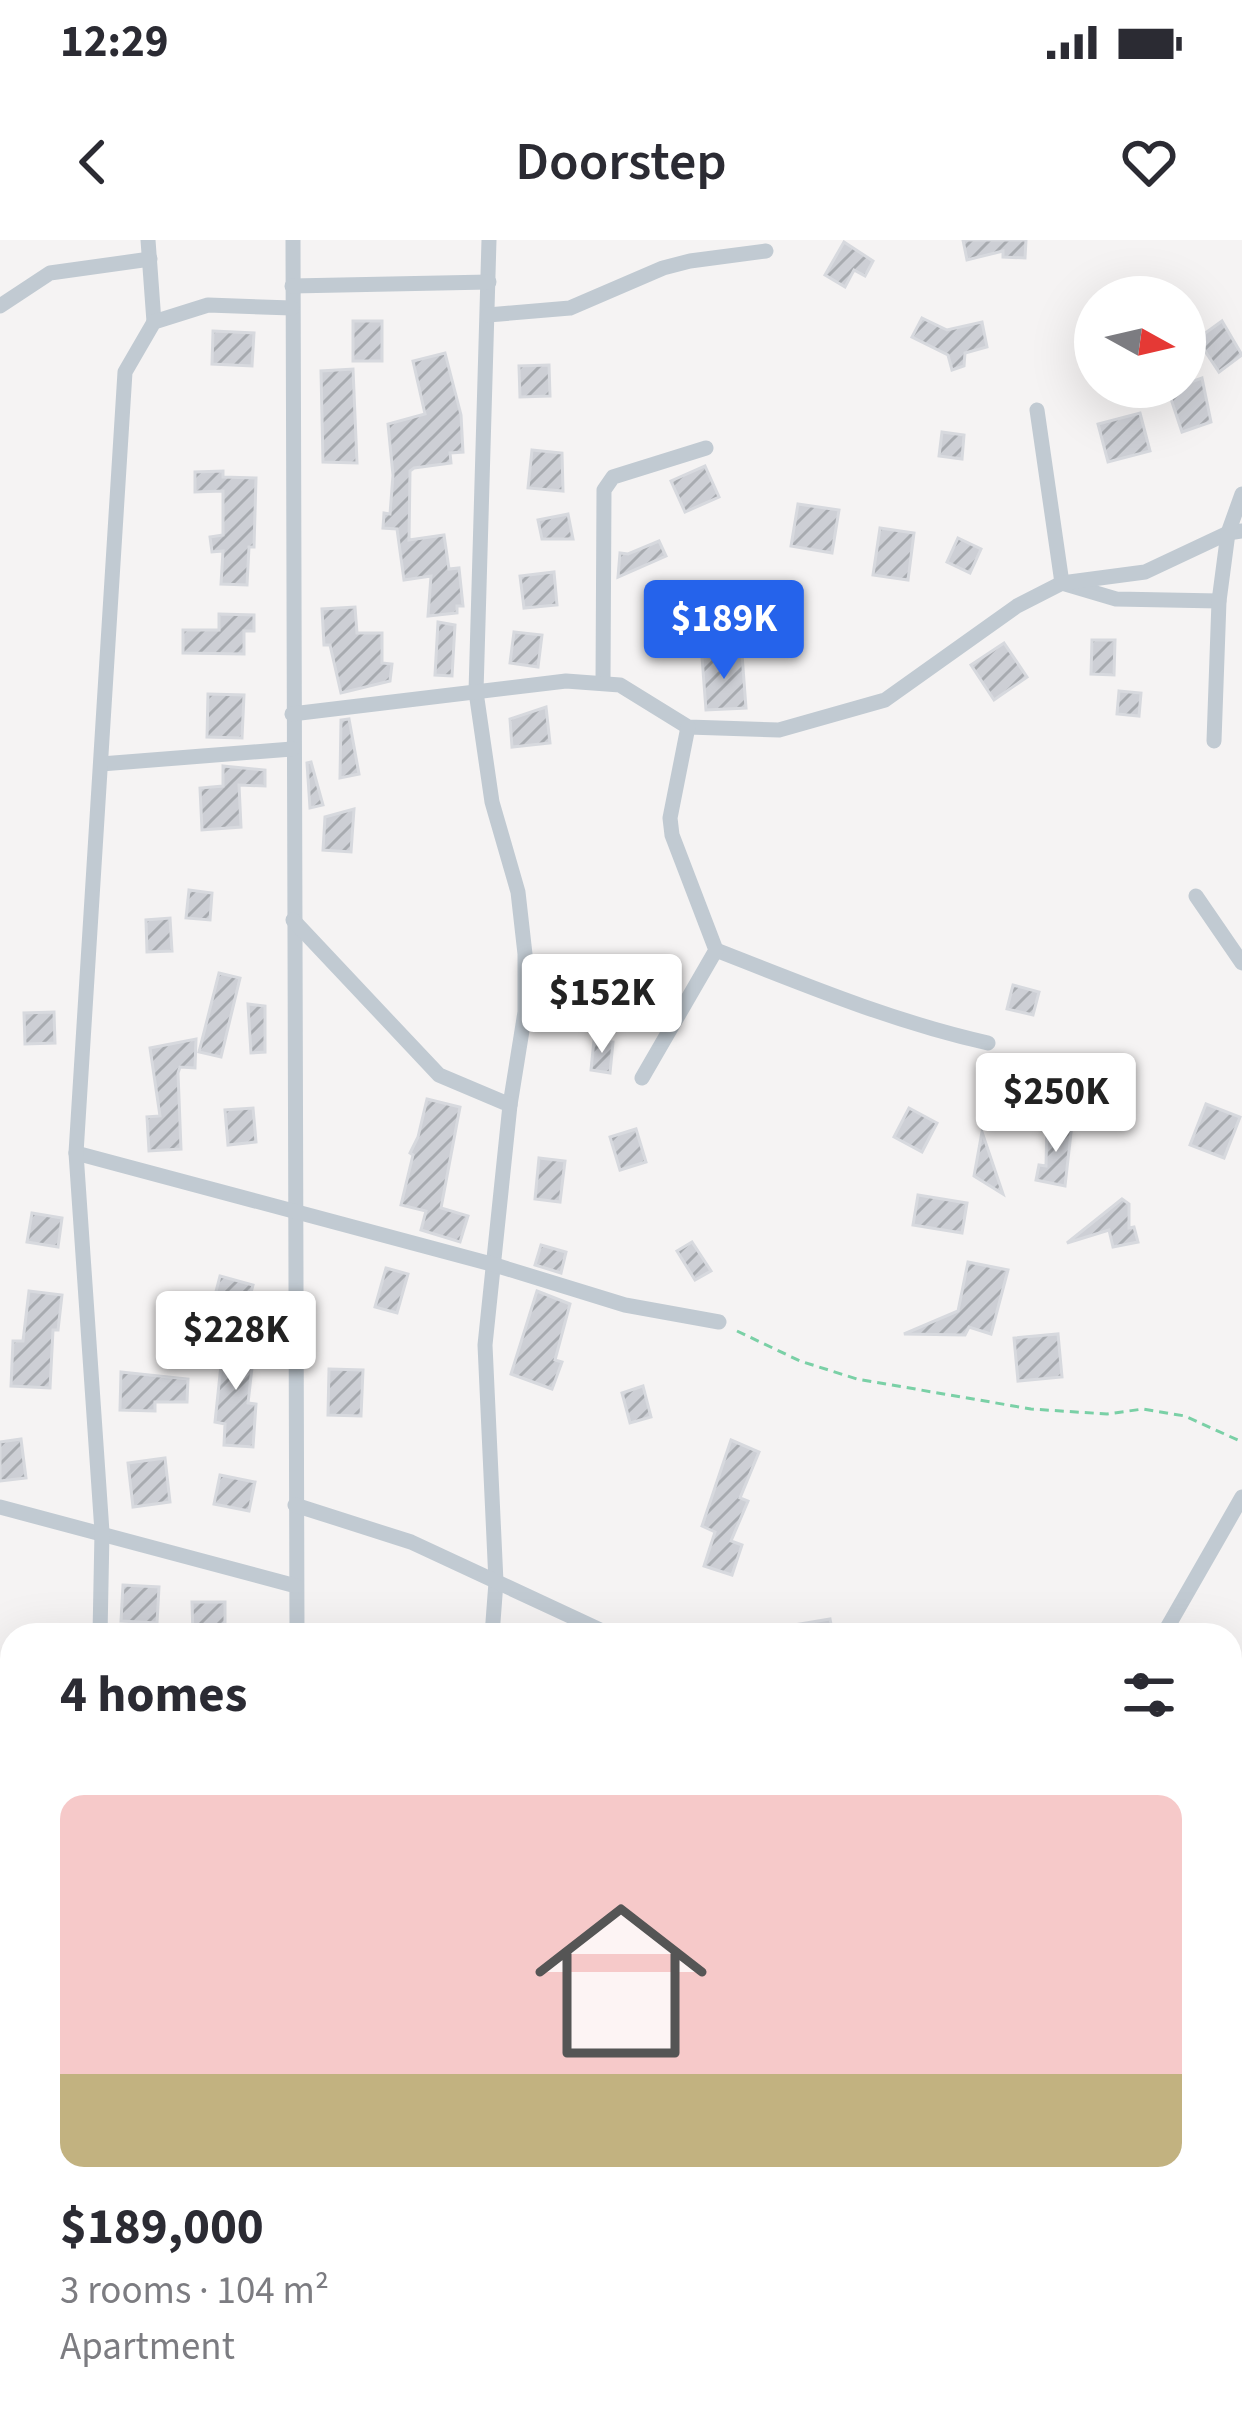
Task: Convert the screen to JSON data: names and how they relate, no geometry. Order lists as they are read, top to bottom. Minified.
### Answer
{"north":"right","page":{"status":"12:29","header":"Doorstep","price":["$189K","$152K","$250K","$228K"],"heading":"4 homes","list":[{"name":"$189,000","note":"3 rooms · 104 m² · Apartment"}]}}
